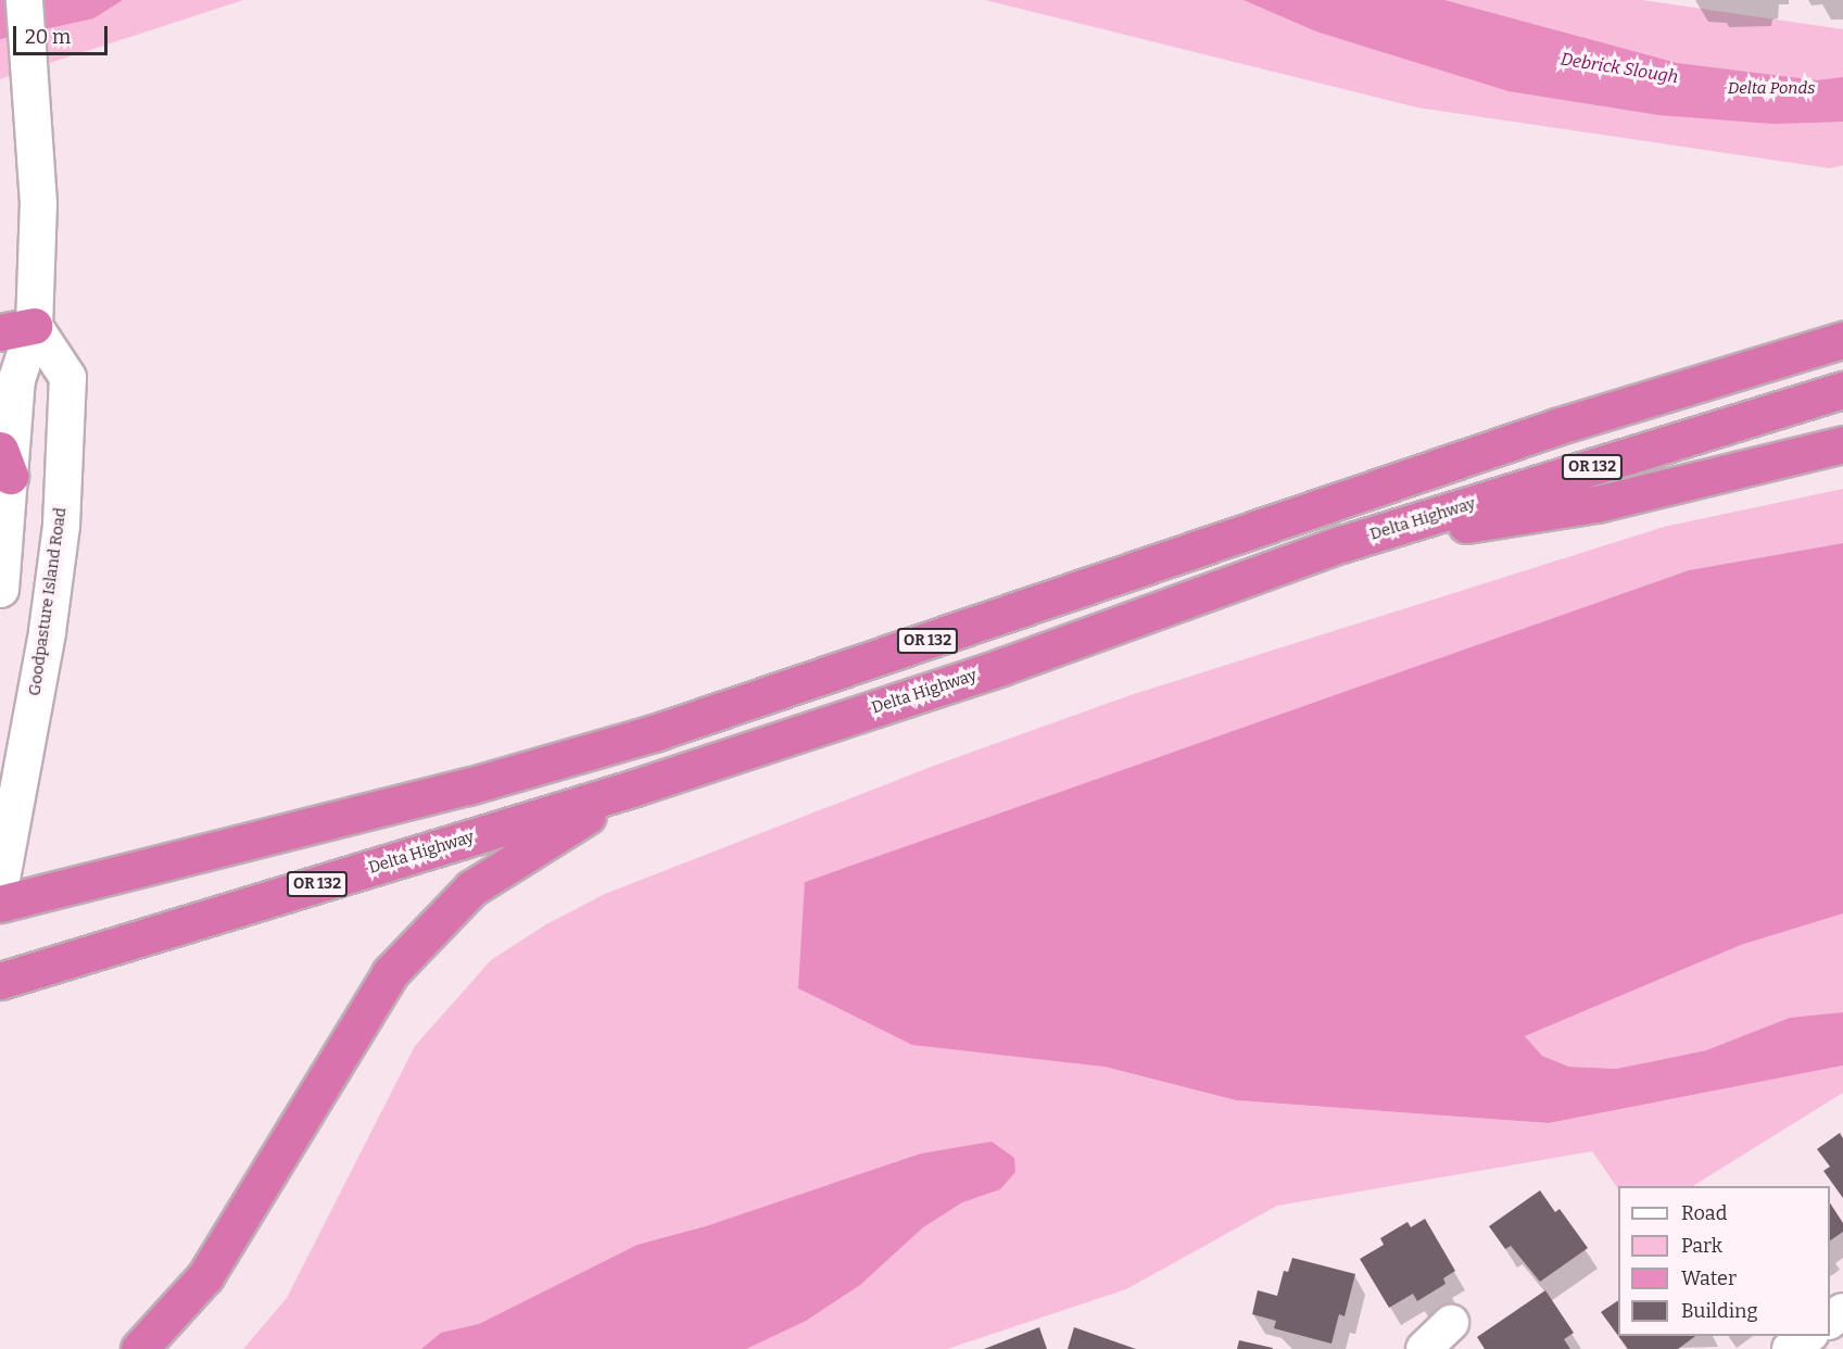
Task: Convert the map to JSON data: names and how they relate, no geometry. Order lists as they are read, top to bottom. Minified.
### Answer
{"streets":{"highway":["OR 132","Delta Highway"],"main road":["Goodpasture Island Road"]},"water":["Debrick Slough"],"parks":["Delta Ponds"],"legend":["Road","Park","Water","Building"],"scale_bar":"20 m"}
